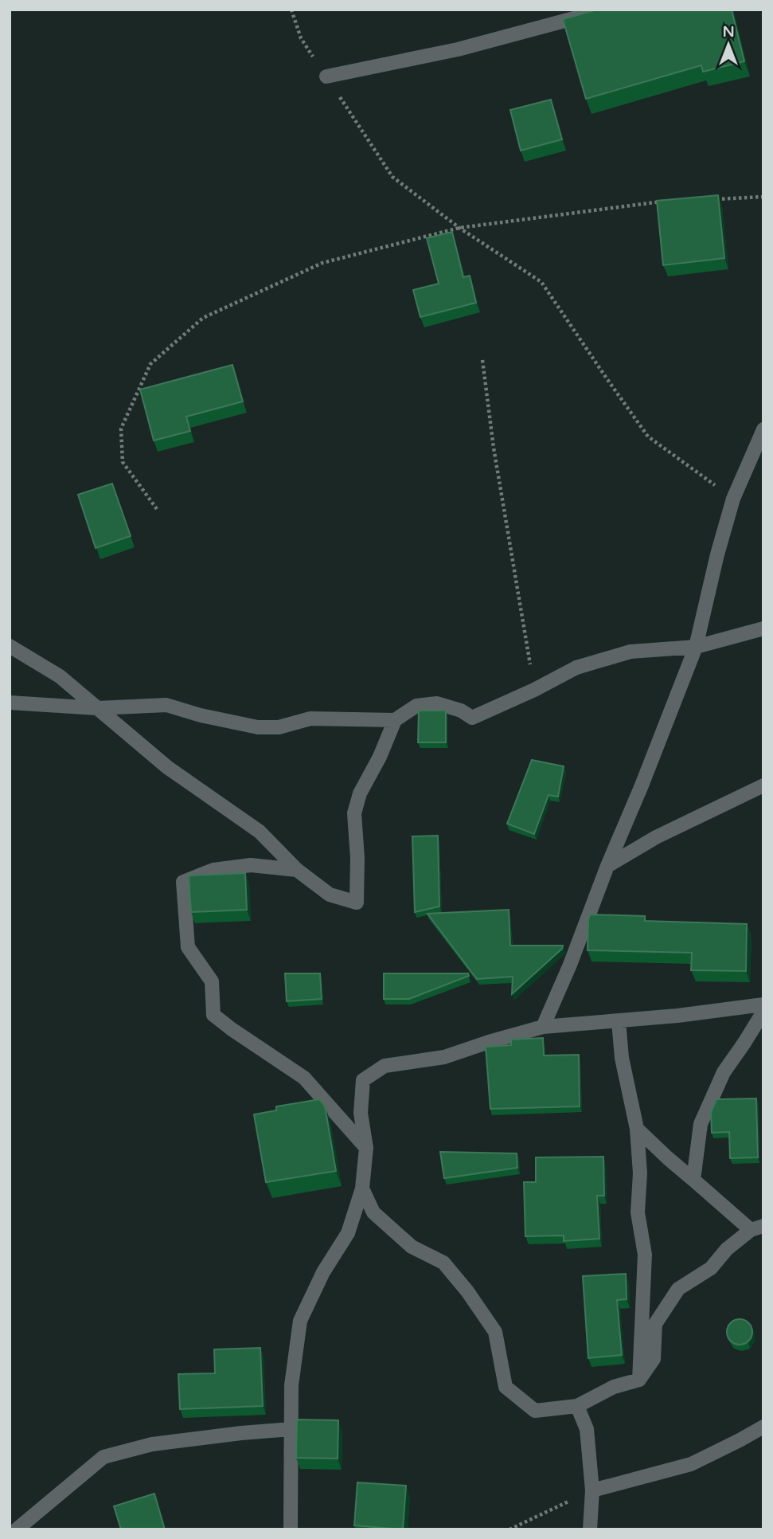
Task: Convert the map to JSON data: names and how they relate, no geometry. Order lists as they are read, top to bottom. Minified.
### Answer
{"north":"top"}
